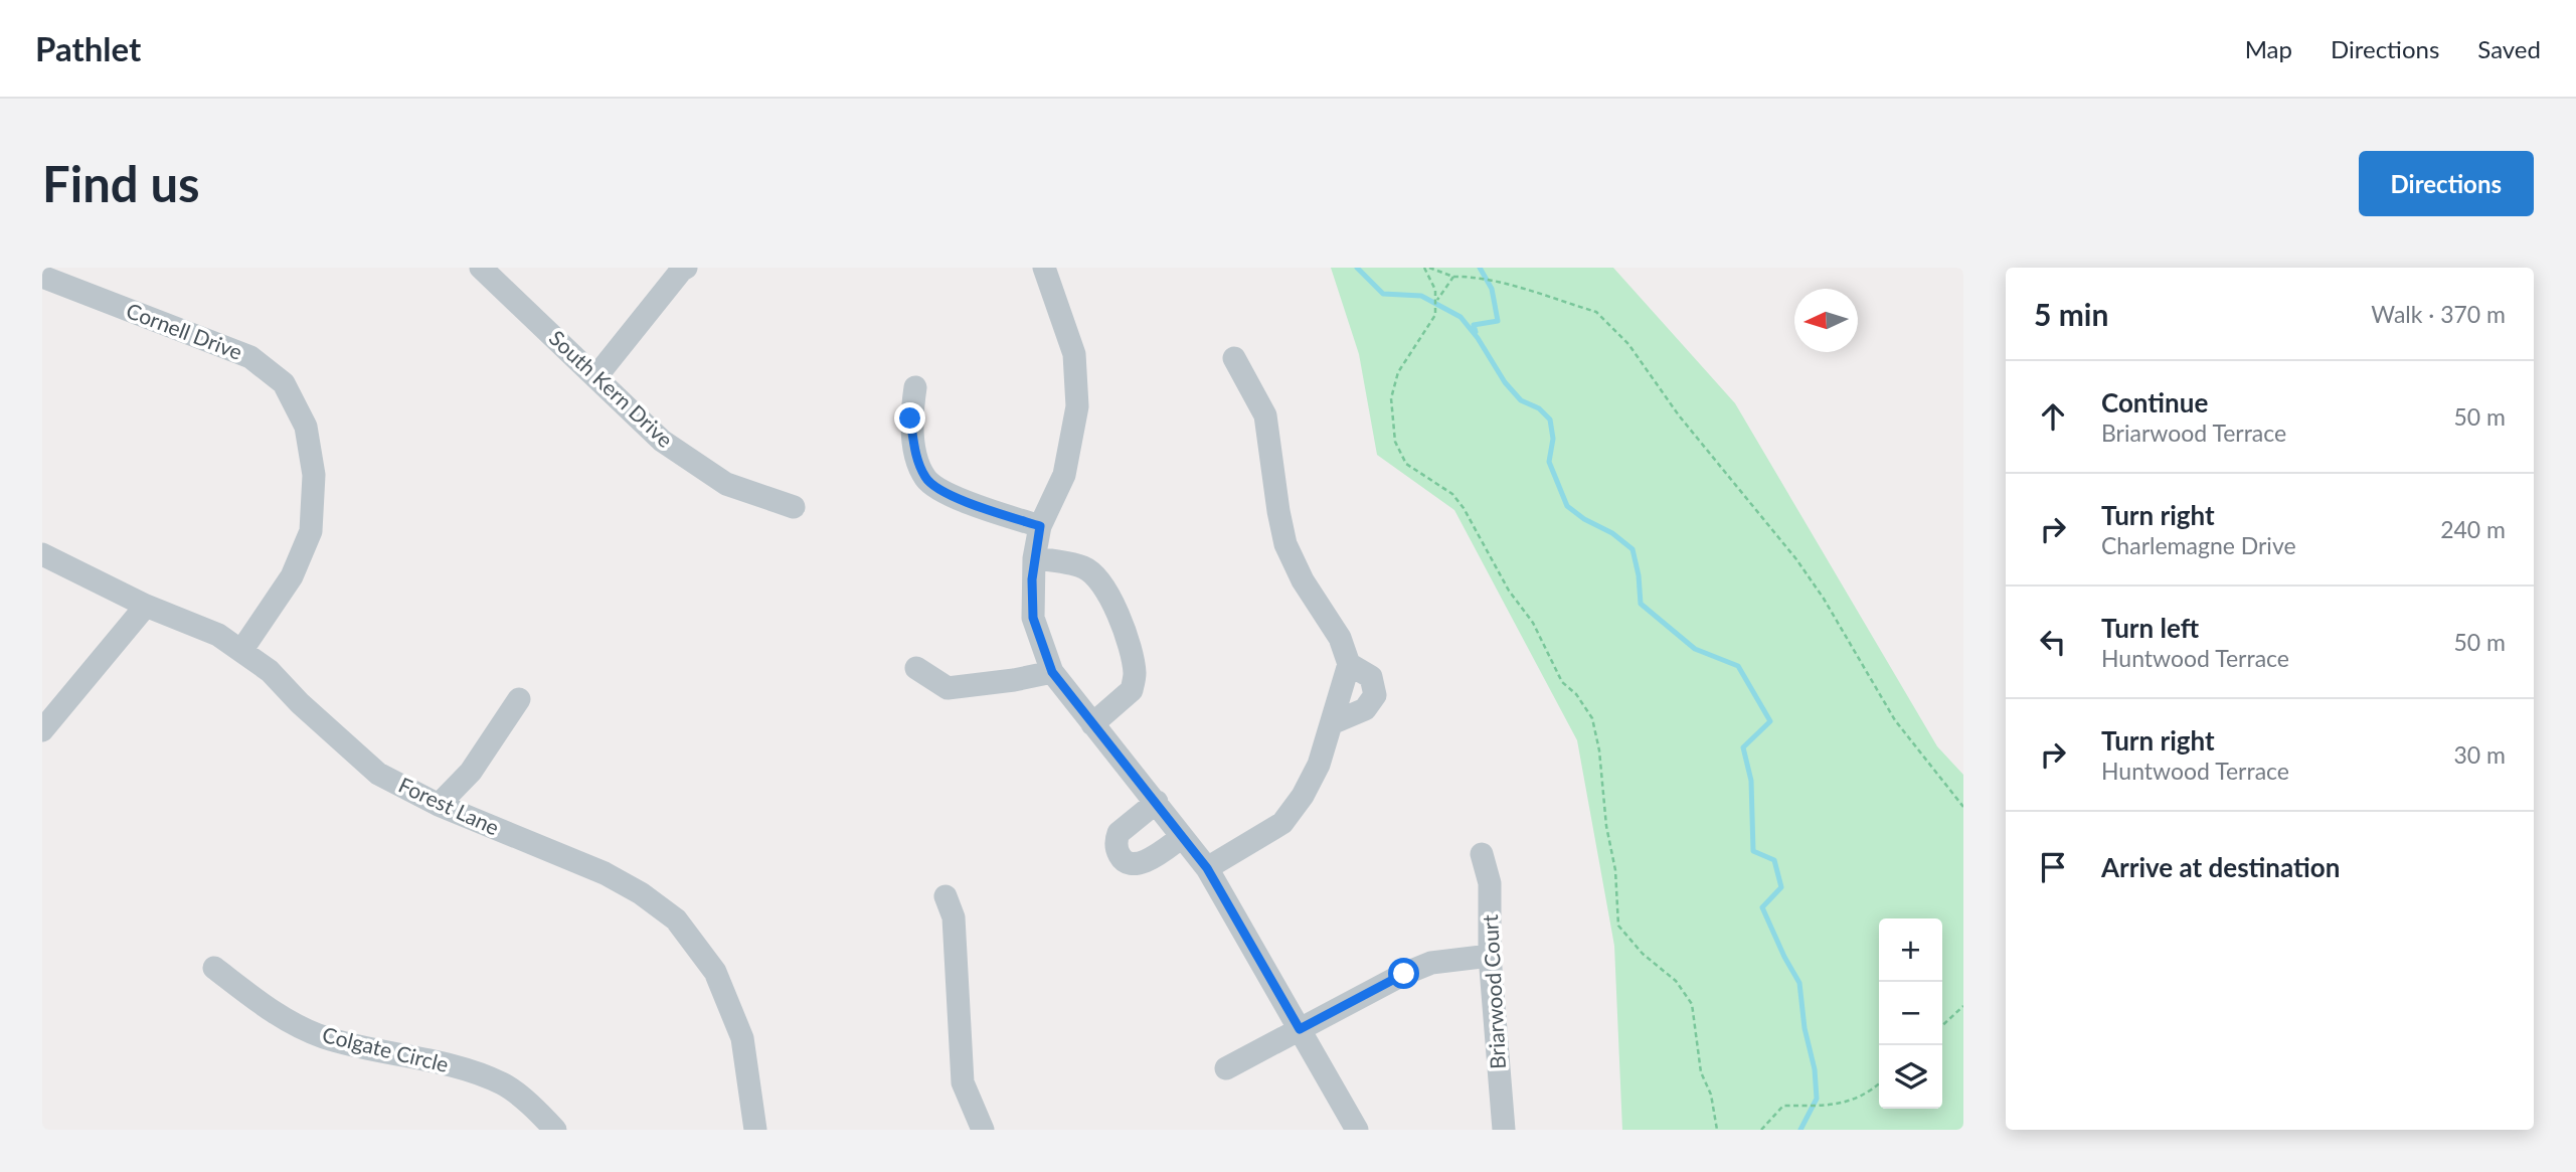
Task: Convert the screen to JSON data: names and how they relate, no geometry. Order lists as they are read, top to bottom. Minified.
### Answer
{"streets":{"street":["Cornell Drive","South Kern Drive","Forest Lane","Briarwood Court","Colgate Circle"]},"crossings":[["Cornell Drive","Forest Lane"]],"north":"left","page":{"header":"Pathlet","nav":["Map","Directions","Saved"],"buttons":"Directions","title":"Find us","heading":["5 min","Walk · 370 m"],"list":[["Continue","Briarwood Terrace","50 m"],["Turn right","Charlemagne Drive","240 m"],["Turn left","Huntwood Terrace","50 m"],["Turn right","Huntwood Terrace","30 m"],"Arrive at destination"],"map_buttons":["+","−"]}}
